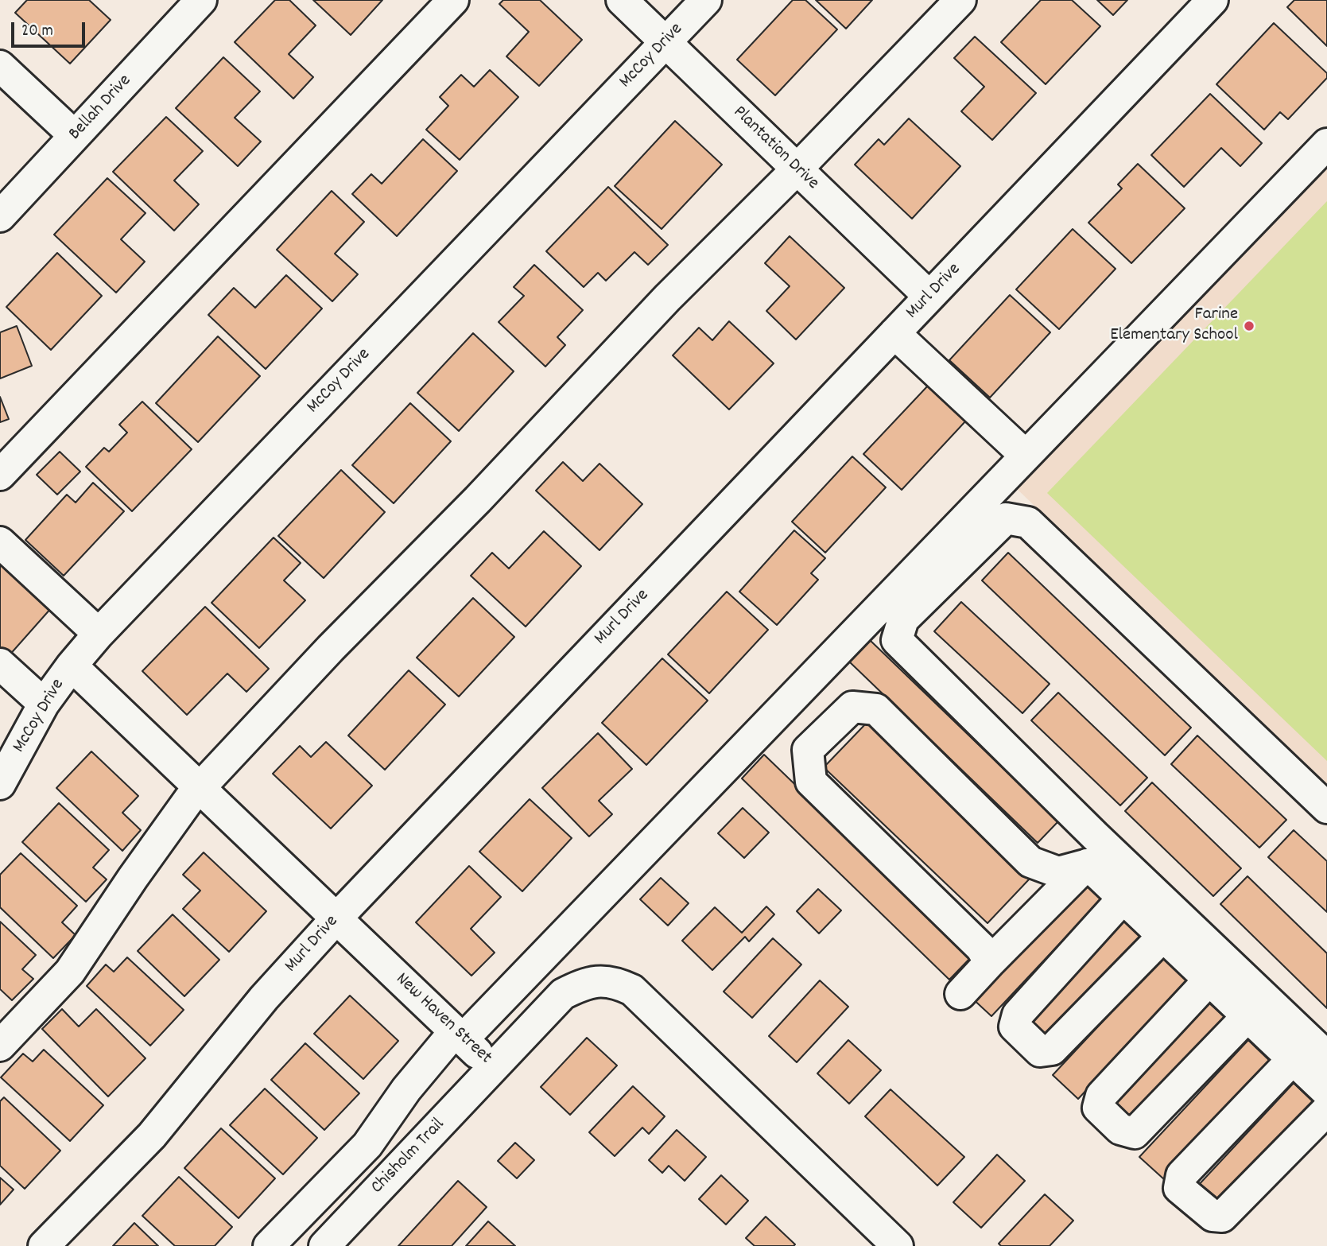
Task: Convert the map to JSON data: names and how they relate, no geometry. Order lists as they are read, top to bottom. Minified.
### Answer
{"streets":{"street":["McCoy Drive","Bellah Drive","Plantation Drive","Murl Drive","New Haven Street","Chisholm Trail"]},"crossings":[["McCoy Drive","Plantation Drive"],["McCoy Drive","New Haven Street"],["Plantation Drive","Murl Drive"],["Murl Drive","New Haven Street"],["New Haven Street","Chisholm Trail"]],"places":["Farine Elementary School"],"scale_bar":"20 m"}
